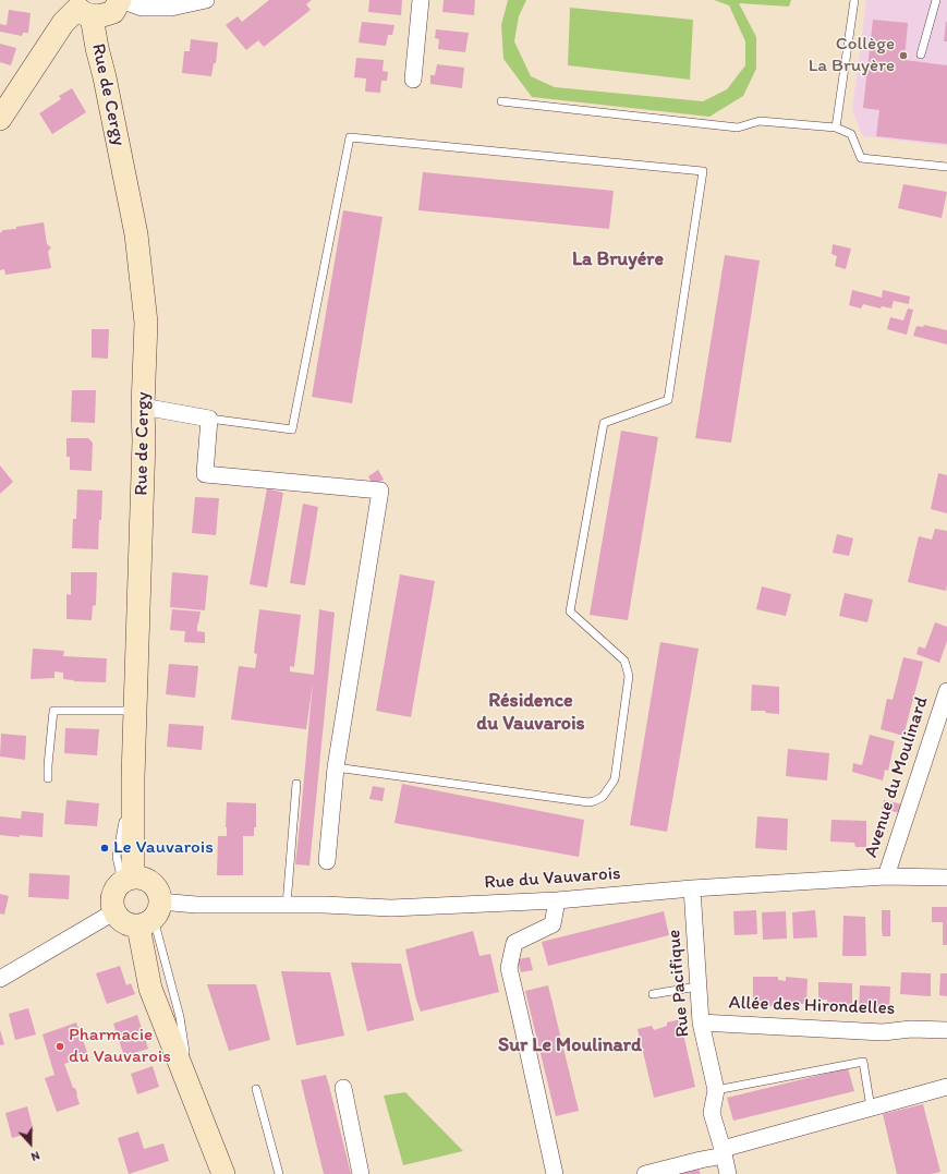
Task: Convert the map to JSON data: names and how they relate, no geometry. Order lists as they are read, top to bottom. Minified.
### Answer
{"streets":{"street":["Rue de Cergy","Avenue du Moulinard","Rue du Vauvarois","Rue Pacifique","Allée des Hirondelles"]},"crossings":[["Rue de Cergy","Rue du Vauvarois"],["Avenue du Moulinard","Rue du Vauvarois"],["Rue du Vauvarois","Rue Pacifique"],["Rue Pacifique","Allée des Hirondelles"]],"districts":["La Bruyére","Résidence du Vauvarois","Sur Le Moulinard"],"places":["Collège La Bruyère","Le Vauvarois","Pharmacie du Vauvarois"],"north":"bottom"}
